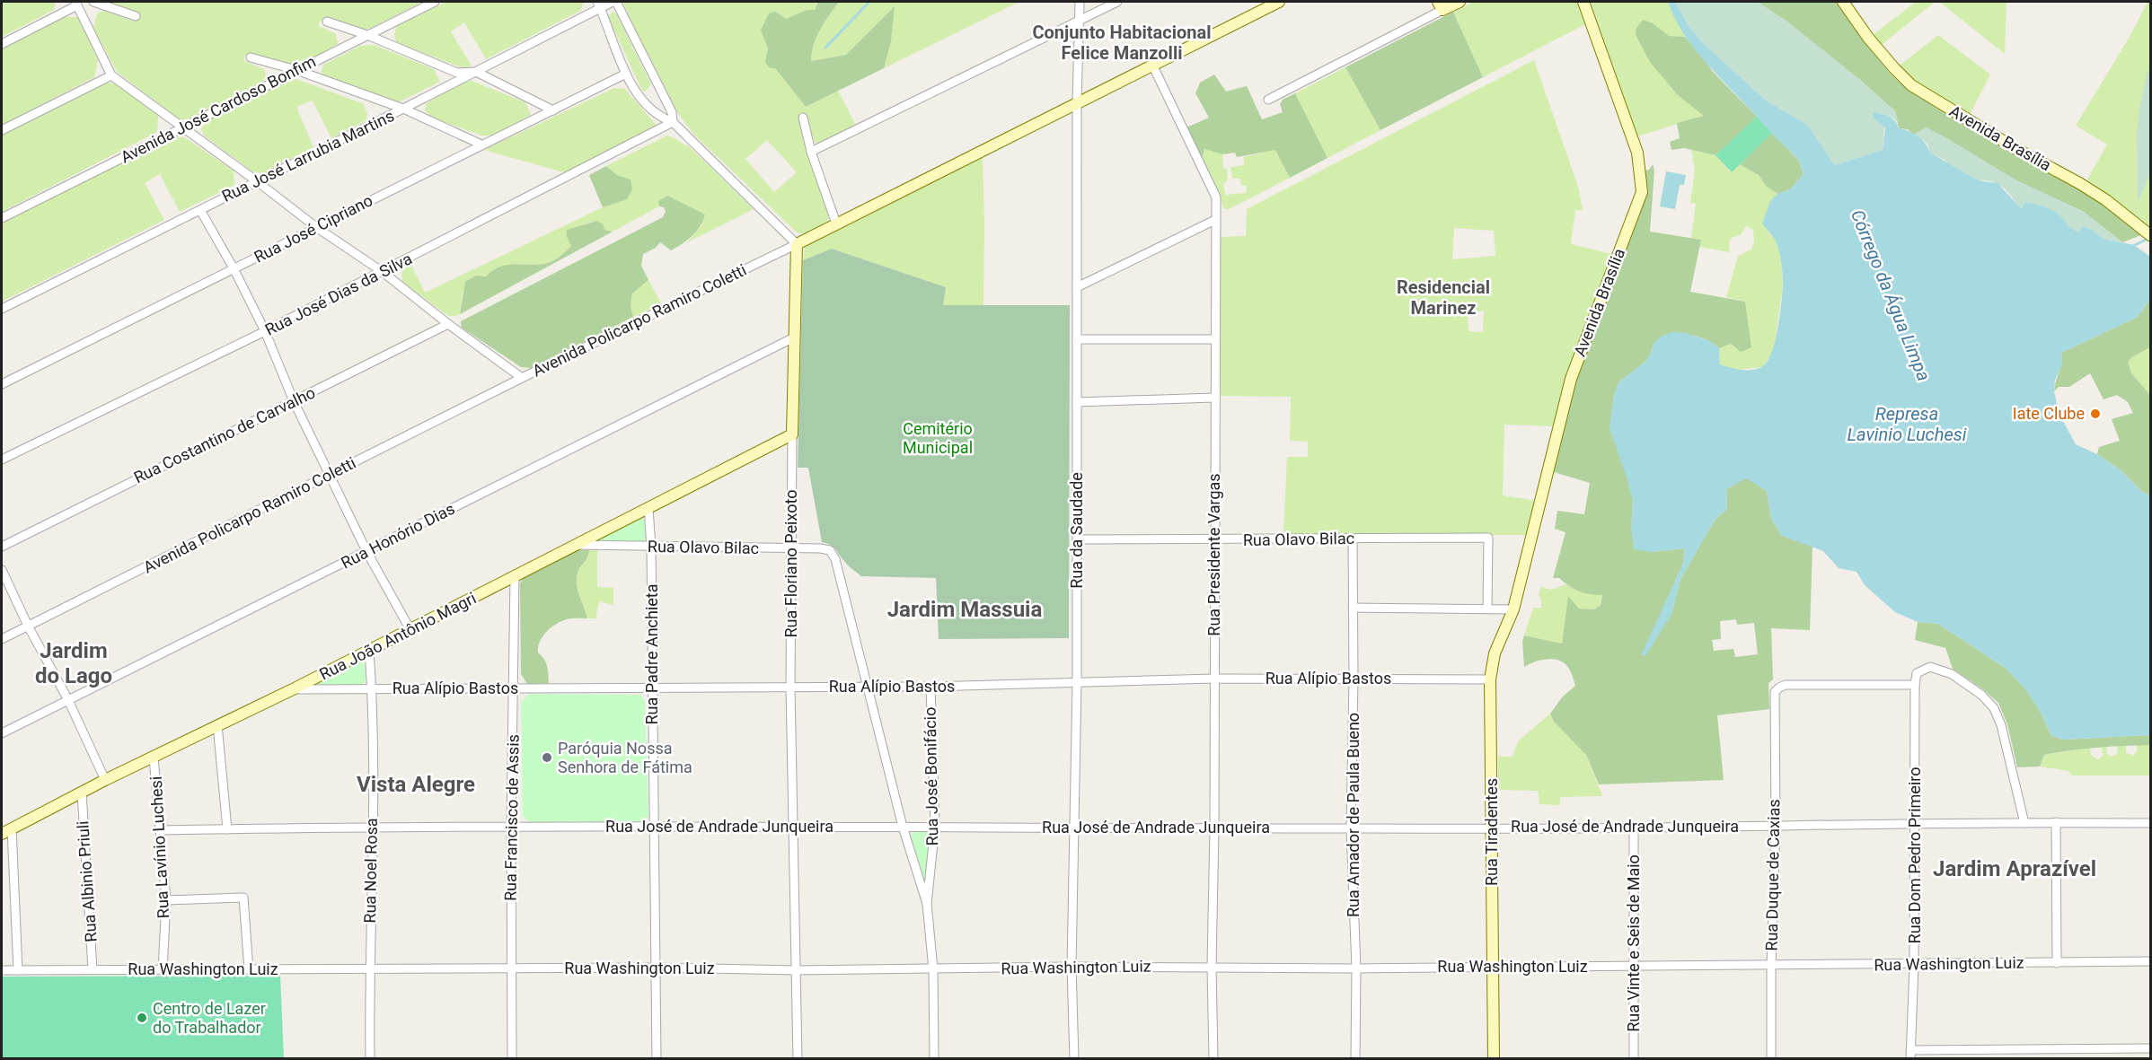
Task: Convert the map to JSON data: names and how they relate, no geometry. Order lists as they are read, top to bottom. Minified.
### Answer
{"streets":{"street":["Avenida José Cardoso Bonfim","Avenida Brasília","Rua José Larrubia Martins","Rua José Cipriano","Rua José Dias da Silva","Avenida Policarpo Ramiro Coletti","Rua Costantino de Carvalho","Rua da Saudade","Rua Honório Dias","Rua Olavo Bilac","Rua Presidente Vargas","Rua Floriano Peixoto","Rua João Antônio Magri","Rua Padre Anchieta","Rua Alípio Bastos","Rua José Bonifácio","Rua Amador de Paula Bueno","Rua Francisco de Assis","Rua José de Andrade Junqueira","Rua Tiradentes","Rua Lavínio Luchesi","Rua Dom Pedro Primeiro","Rua Noel Rosa","Rua Duque de Caxias","Rua Albinio Priuli","Rua Vinte e Seis de Maio","Rua Washington Luiz"]},"crossings":[["Avenida Brasília","Rua Tiradentes"],["Avenida Policarpo Ramiro Coletti","Rua da Saudade"],["Avenida Policarpo Ramiro Coletti","Rua Presidente Vargas"],["Avenida Policarpo Ramiro Coletti","Rua Floriano Peixoto"],["Rua da Saudade","Rua Olavo Bilac"],["Rua da Saudade","Rua Alípio Bastos"],["Rua da Saudade","Rua José de Andrade Junqueira"],["Rua da Saudade","Rua Washington Luiz"],["Rua Honório Dias","Rua Floriano Peixoto"],["Rua Olavo Bilac","Rua Presidente Vargas"],["Rua Olavo Bilac","Rua Floriano Peixoto"],["Rua Olavo Bilac","Rua João Antônio Magri"],["Rua Olavo Bilac","Rua Padre Anchieta"],["Rua Olavo Bilac","Rua Alípio Bastos"],["Rua Olavo Bilac","Rua Amador de Paula Bueno"],["Rua Presidente Vargas","Rua Alípio Bastos"],["Rua Presidente Vargas","Rua José de Andrade Junqueira"],["Rua Presidente Vargas","Rua Washington Luiz"],["Rua Floriano Peixoto","Rua João Antônio Magri"],["Rua Floriano Peixoto","Rua Alípio Bastos"],["Rua Floriano Peixoto","Rua José de Andrade Junqueira"],["Rua Floriano Peixoto","Rua Washington Luiz"],["Rua João Antônio Magri","Rua Padre Anchieta"],["Rua João Antônio Magri","Rua Alípio Bastos"],["Rua João Antônio Magri","Rua Francisco de Assis"],["Rua João Antônio Magri","Rua Lavínio Luchesi"],["Rua João Antônio Magri","Rua Noel Rosa"],["Rua João Antônio Magri","Rua Albinio Priuli"],["Rua Padre Anchieta","Rua Alípio Bastos"],["Rua Padre Anchieta","Rua José de Andrade Junqueira"],["Rua Padre Anchieta","Rua Washington Luiz"],["Rua Alípio Bastos","Rua José Bonifácio"],["Rua Alípio Bastos","Rua Amador de Paula Bueno"],["Rua Alípio Bastos","Rua Francisco de Assis"],["Rua Alípio Bastos","Rua Tiradentes"],["Rua Alípio Bastos","Rua Noel Rosa"],["Rua José Bonifácio","Rua José de Andrade Junqueira"],["Rua José Bonifácio","Rua Washington Luiz"],["Rua Amador de Paula Bueno","Rua José de Andrade Junqueira"],["Rua Amador de Paula Bueno","Rua Washington Luiz"],["Rua Francisco de Assis","Rua José de Andrade Junqueira"],["Rua Francisco de Assis","Rua Washington Luiz"],["Rua José de Andrade Junqueira","Rua Tiradentes"],["Rua José de Andrade Junqueira","Rua Lavínio Luchesi"],["Rua José de Andrade Junqueira","Rua Dom Pedro Primeiro"],["Rua José de Andrade Junqueira","Rua Noel Rosa"],["Rua José de Andrade Junqueira","Rua Duque de Caxias"],["Rua José de Andrade Junqueira","Rua Vinte e Seis de Maio"],["Rua Tiradentes","Rua Washington Luiz"],["Rua Lavínio Luchesi","Rua Washington Luiz"],["Rua Dom Pedro Primeiro","Rua Duque de Caxias"],["Rua Dom Pedro Primeiro","Rua Washington Luiz"],["Rua Noel Rosa","Rua Washington Luiz"],["Rua Duque de Caxias","Rua Washington Luiz"],["Rua Albinio Priuli","Rua Washington Luiz"],["Rua Vinte e Seis de Maio","Rua Washington Luiz"]],"districts":["Conjunto Habitacional Felice Manzolli","Residencial Marinez","Jardim Massuia","Jardim do Lago","Vista Alegre","Jardim Aprazível"],"water":["Córrego da Água Limpa","Represa Lavinio Luchesi"],"parks":["Cemitério Municipal"],"places":["Iate Clube","Paróquia Nossa Senhora de Fátima","Centro de Lazer do Trabalhador"]}
